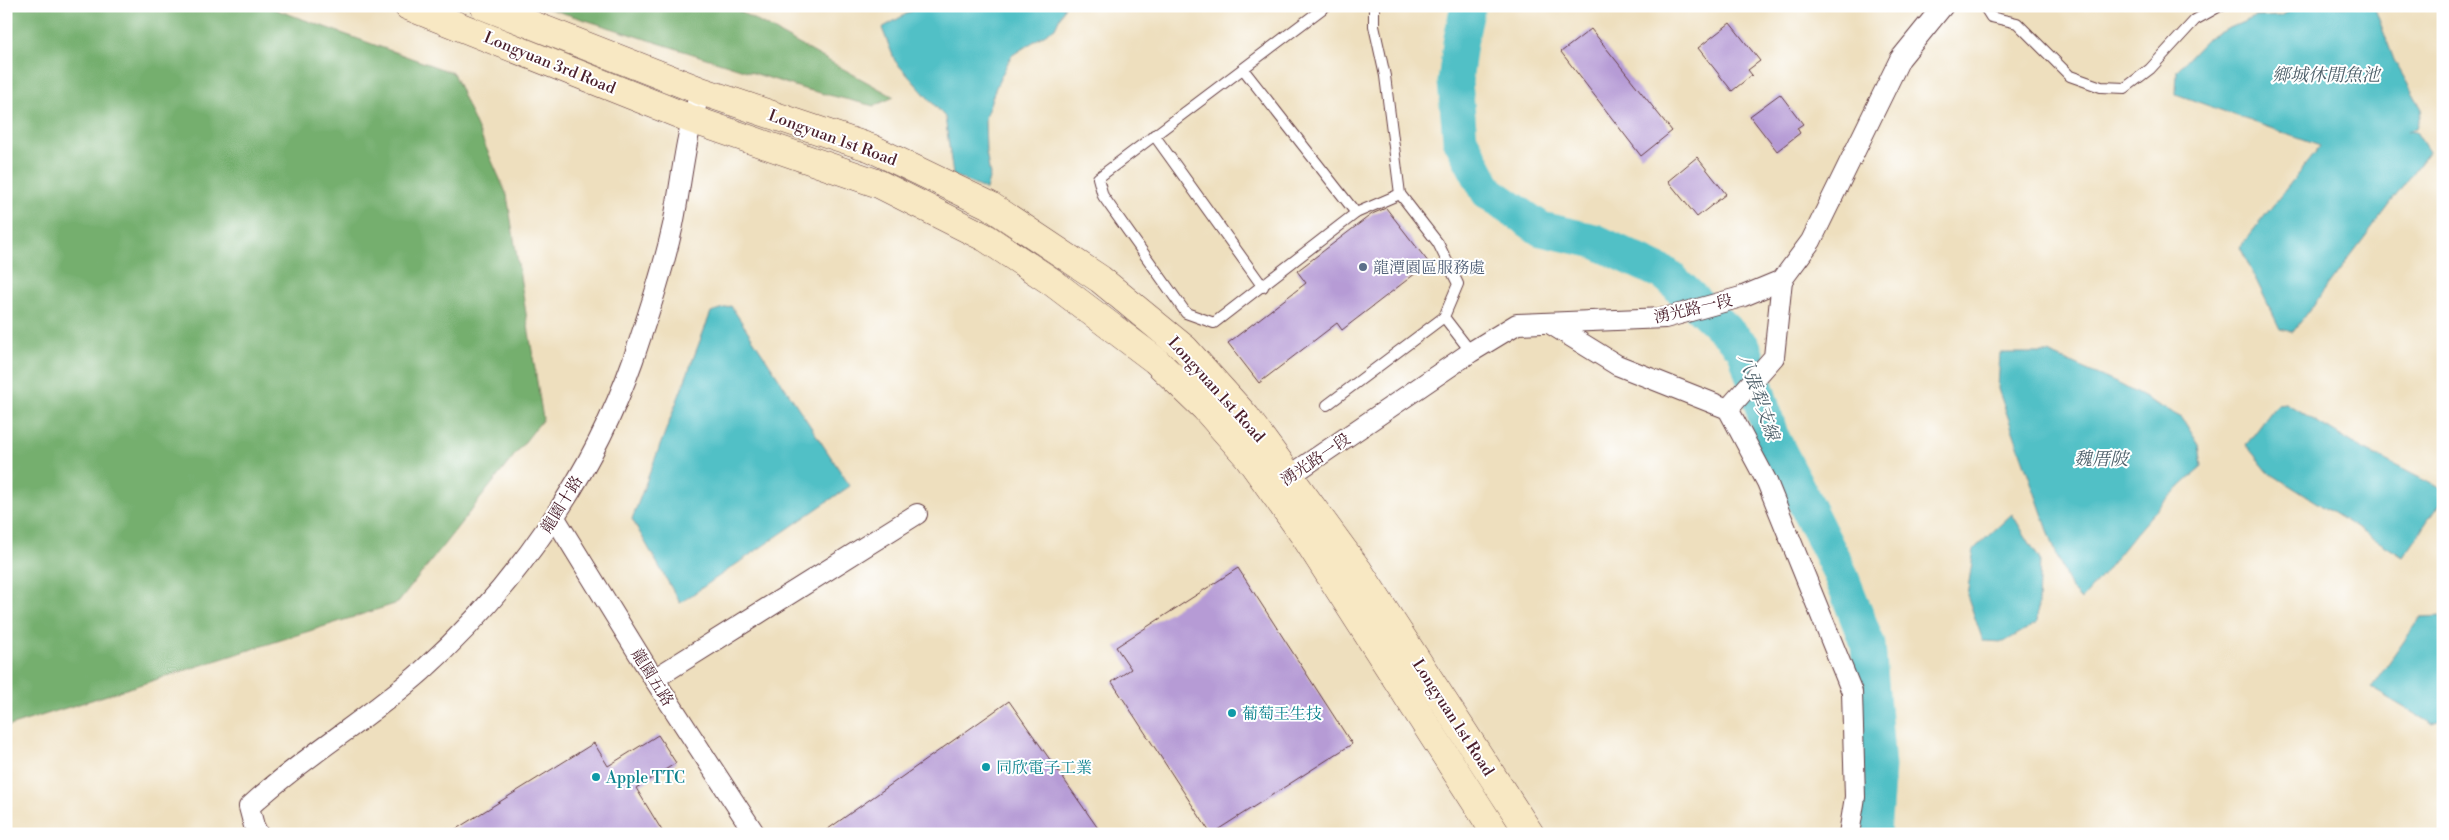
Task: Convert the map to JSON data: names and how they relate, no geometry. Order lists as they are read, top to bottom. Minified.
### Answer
{"streets":{"street":["Longyuan 3rd Road","Longyuan 1st Road","湧光路一段","龍園十路","龍園五路"]},"crossings":[["Longyuan 3rd Road","Longyuan 1st Road"],["Longyuan 3rd Road","龍園十路"],["Longyuan 1st Road","湧光路一段"],["Longyuan 1st Road","龍園十路"],["龍園十路","龍園五路"]],"water":["鄉城休閒魚池","八張犁支線","魏厝陂"],"places":["龍潭園區服務處","葡萄王生技","同欣電子工業","Apple TTC"]}
